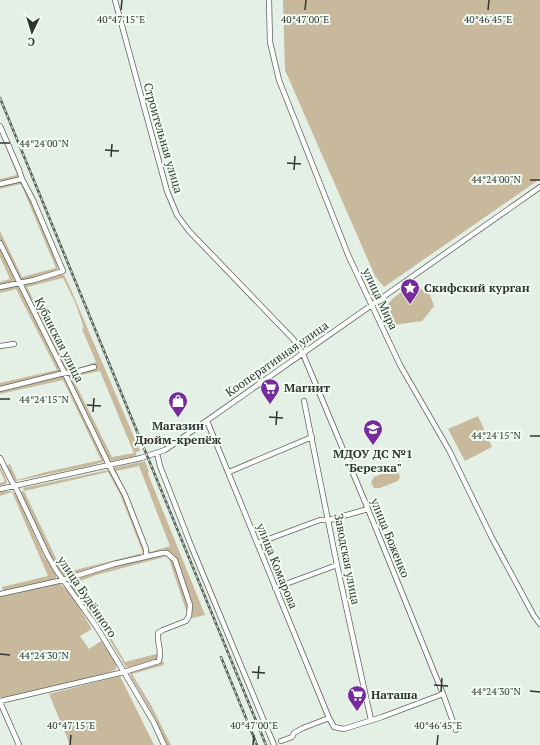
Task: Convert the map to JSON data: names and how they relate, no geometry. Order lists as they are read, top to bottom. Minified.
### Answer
{"streets":{"street":["Строительная улица","улица Мира","Кубанская улица","Кооперативная улица","улица Боженко","Заводская улица","улица Комарова","улица Будённого"]},"crossings":[["Строительная улица","Кооперативная улица"],["Строительная улица","улица Боженко"],["улица Мира","Кооперативная улица"],["Кубанская улица","Кооперативная улица"],["Кооперативная улица","улица Боженко"],["Кооперативная улица","улица Комарова"],["Кооперативная улица","улица Будённого"],["Заводская улица","улица Комарова"]],"places":{"place":["Скифский курган"],"supermarket":["Магнит","Наташа"],"shop":["Магазин Дюйм-крепёж"],"school or university":["МДОУ ДС №1 \"Березка\""]},"north":"bottom","coordinates":["40°47'15\"E","40°47'00\"E","40°46'45\"E","44°24'00\"N","44°24'15\"N","44°24'30\"N"]}
